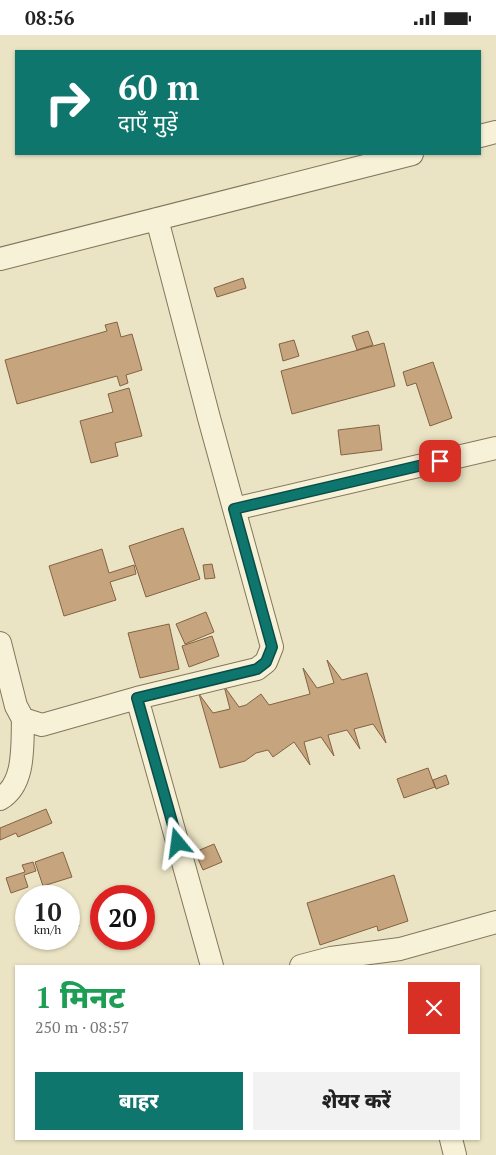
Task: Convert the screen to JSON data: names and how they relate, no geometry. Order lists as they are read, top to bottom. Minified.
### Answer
{"page":{"status":"08:56","turn":["60 m","दाएँ मुड़ें"],"speed":"10 km/h","limit":"20","heading":["1 मिनट","250 m · 08:57"],"buttons":["बाहर","शेयर करें"]}}
